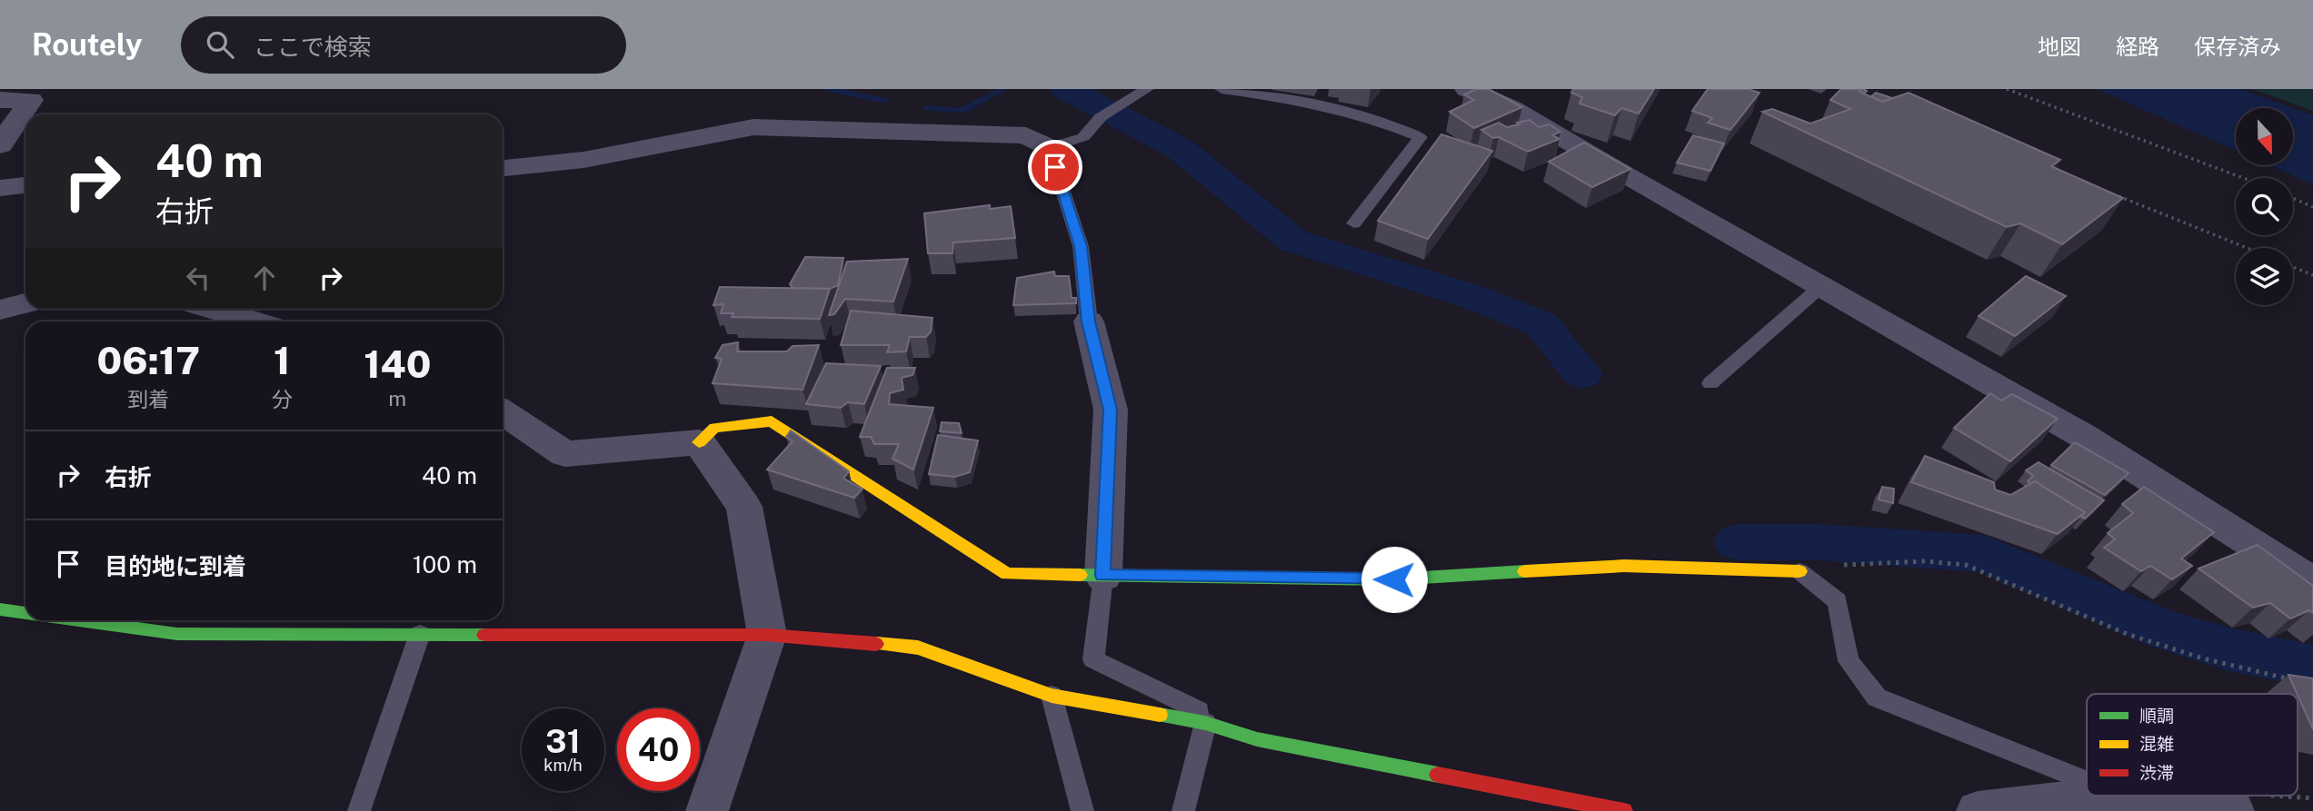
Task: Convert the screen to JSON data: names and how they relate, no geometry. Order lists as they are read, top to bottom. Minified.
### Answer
{"legend":["順調","混雑","渋滞"],"north":"bottom","page":{"header":"Routely","search":"ここで検索","nav":["地図","経路","保存済み"],"turn":["40 m","右折"],"eta":["06:17","到着","1","分","140","m"],"list":[{"name":"右折","value":"40 m"},{"name":"目的地に到着","value":"100 m"}],"speed":"31 km/h","limit":"40"}}
